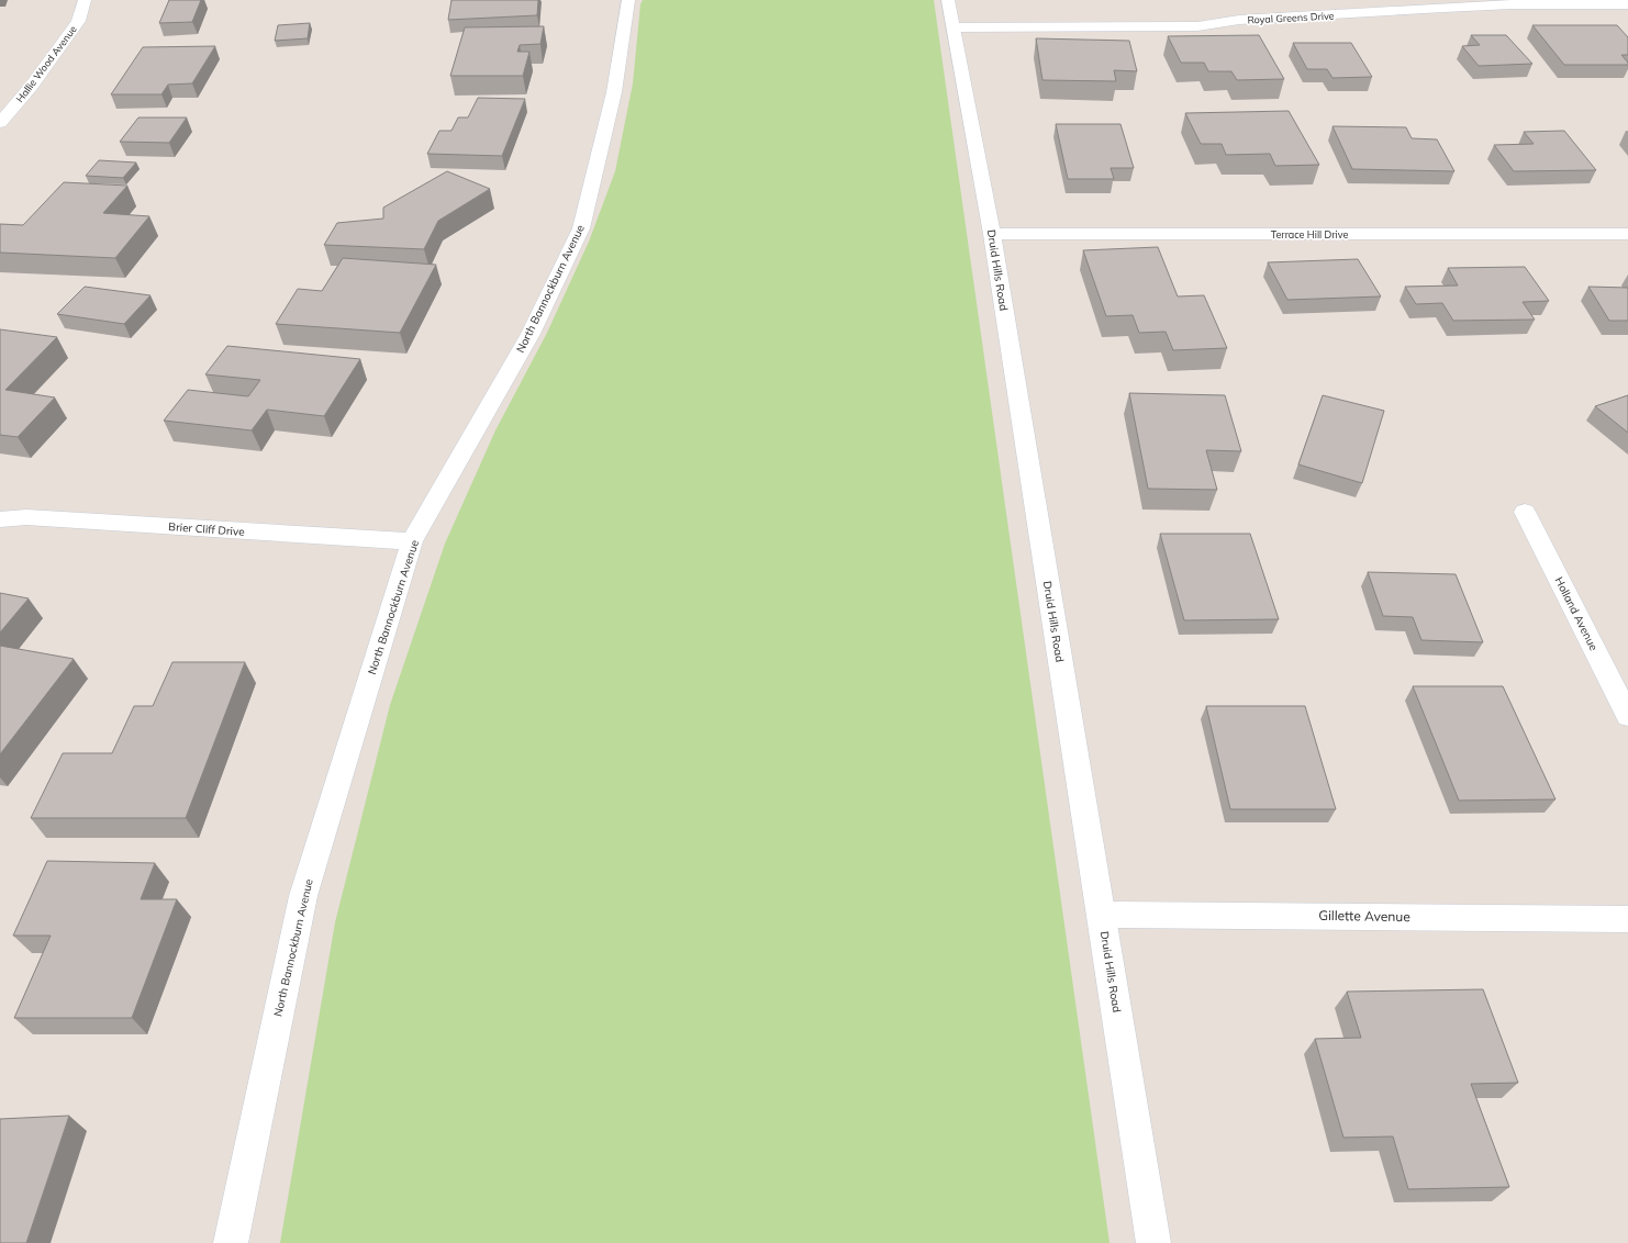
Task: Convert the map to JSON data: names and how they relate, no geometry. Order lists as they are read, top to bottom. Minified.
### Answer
{"streets":{"street":["Royal Greens Drive","Hallie Wood Avenue","Terrace Hill Drive","Druid Hills Road","North Bannockburn Avenue","Brier Cliff Drive","Holland Avenue","Gillette Avenue"]},"crossings":[["Royal Greens Drive","Druid Hills Road"],["Terrace Hill Drive","Druid Hills Road"],["Druid Hills Road","Gillette Avenue"],["North Bannockburn Avenue","Brier Cliff Drive"]]}
